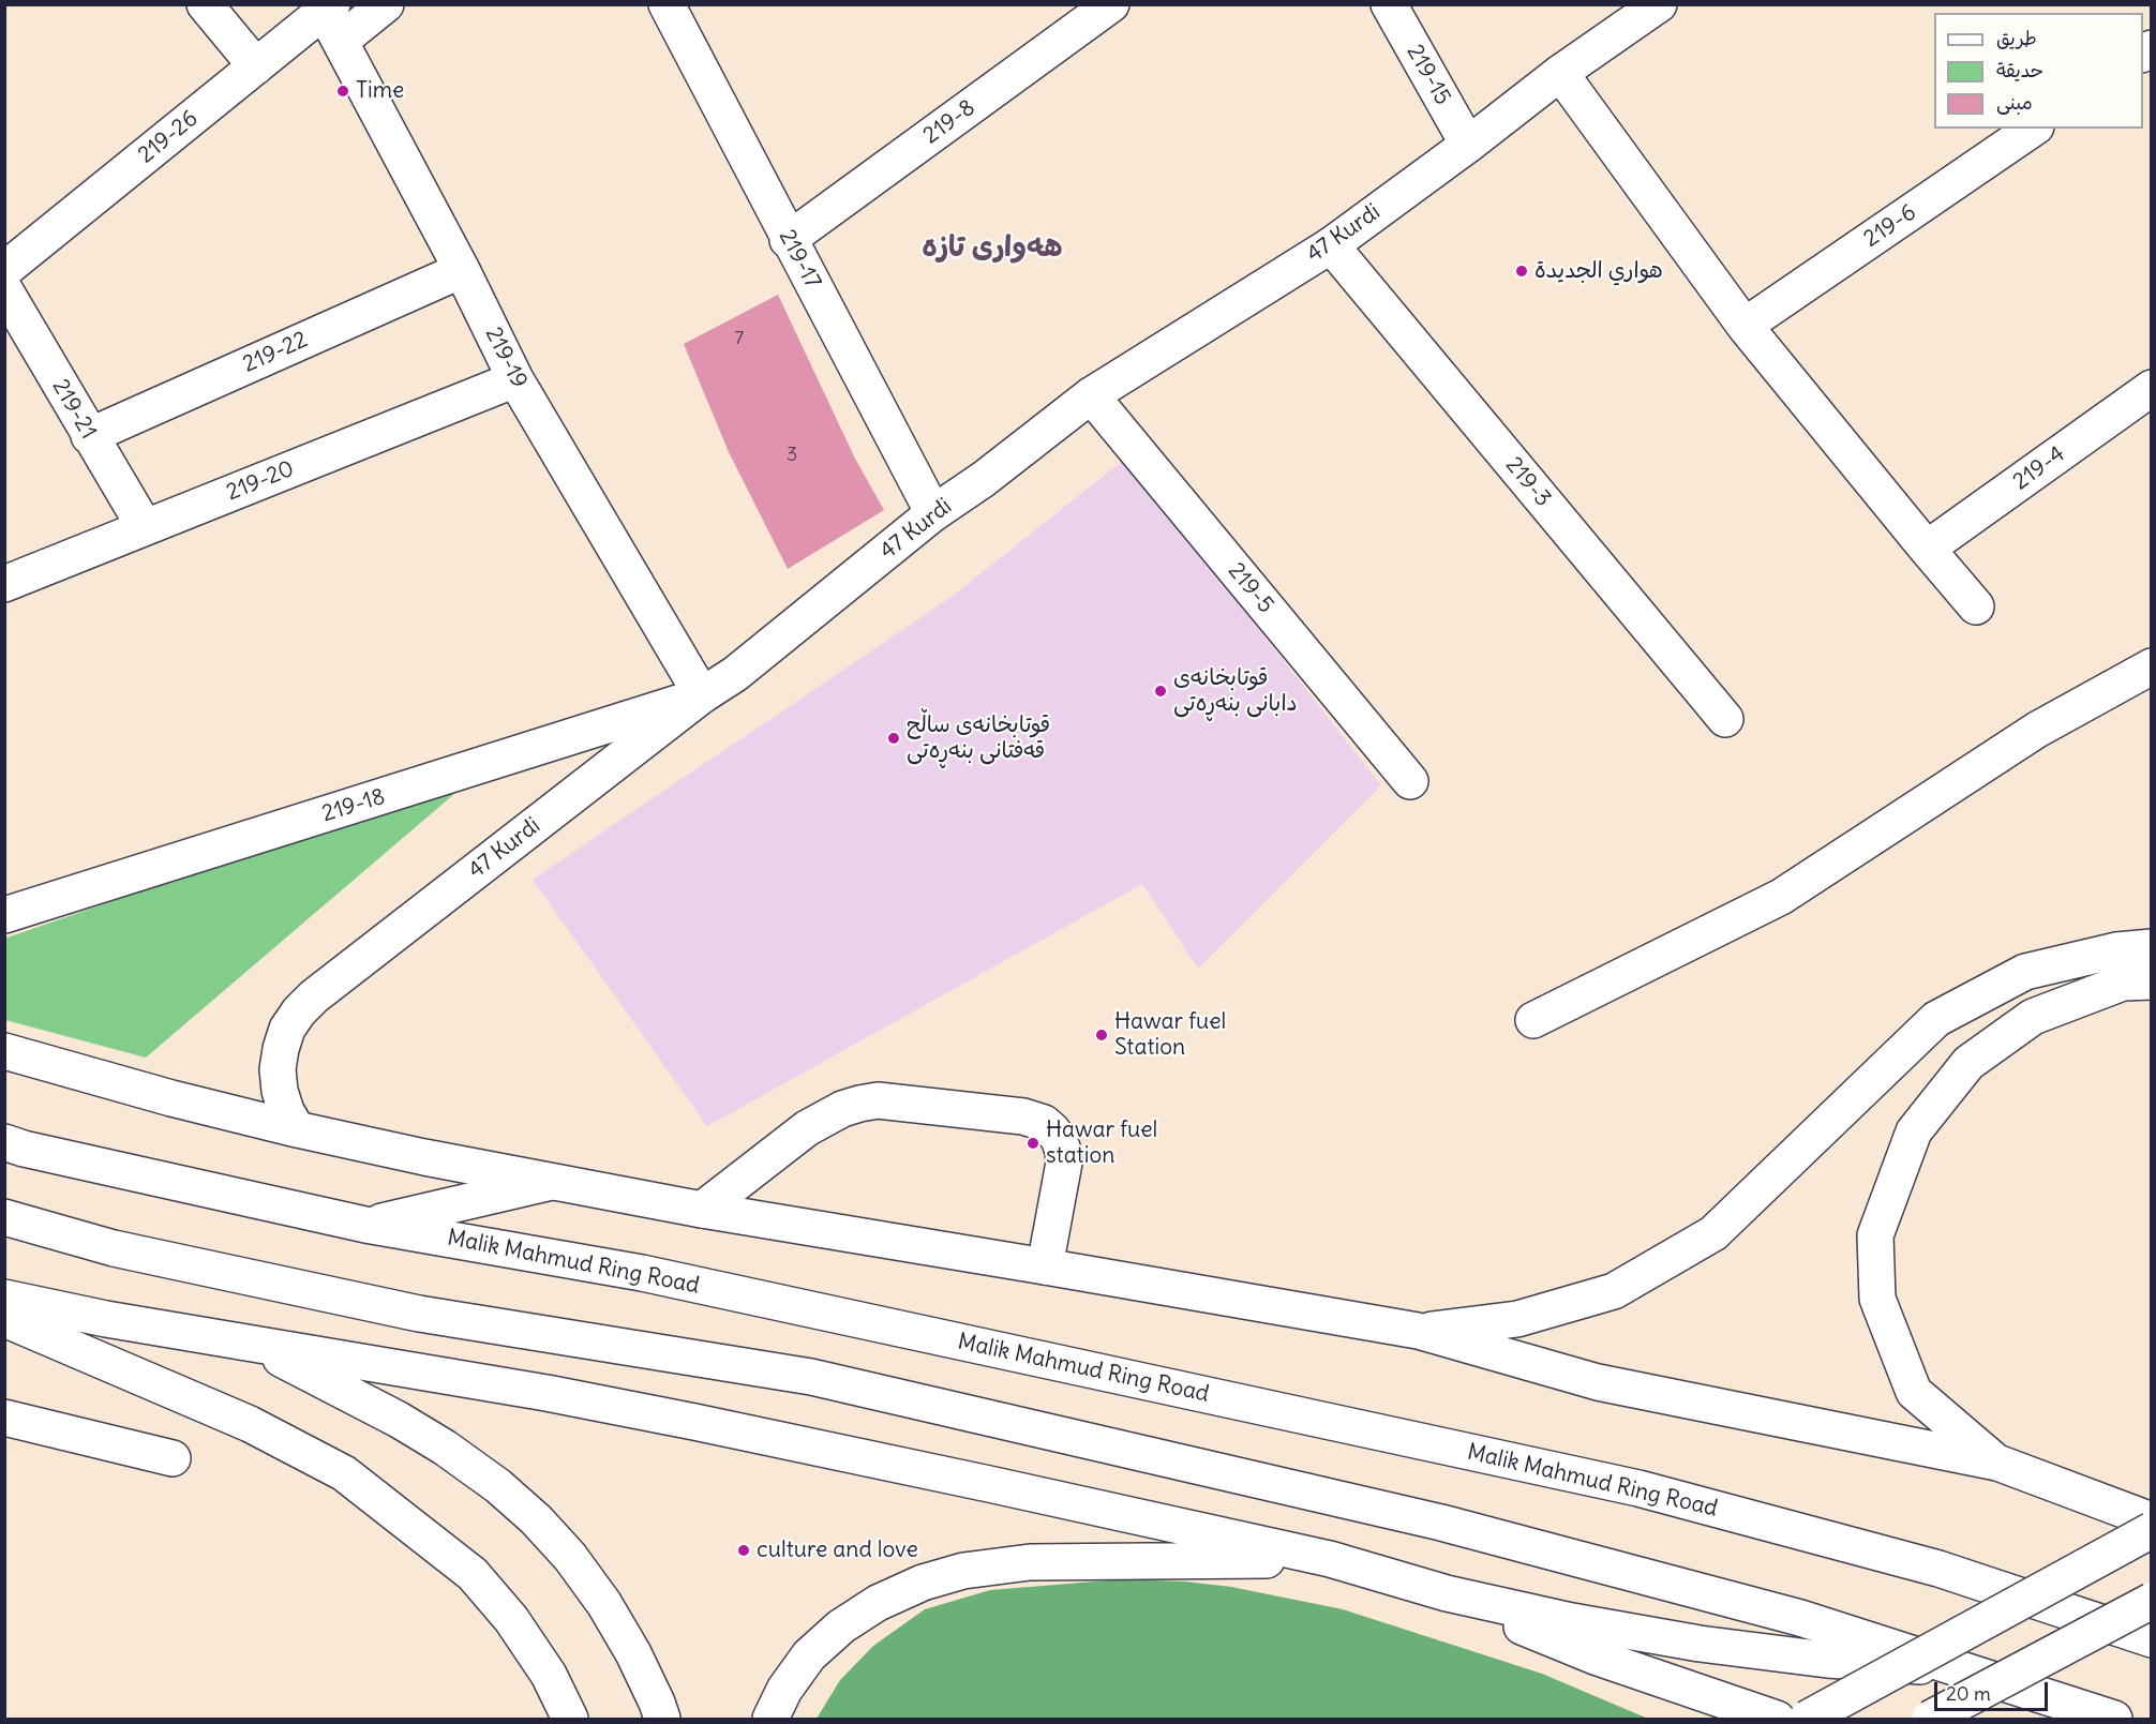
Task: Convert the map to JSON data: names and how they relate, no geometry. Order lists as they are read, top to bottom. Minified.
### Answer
{"streets":{"main road":["219-15","219-8","219-26","219-6","47 Kurdi","219-17","219-22","219-19","219-21","219-4","219-20","219-3","219-5","219-18","Malik Mahmud Ring Road"]},"crossings":[["219-15","47 Kurdi"],["219-8","219-17"],["219-26","219-19"],["47 Kurdi","219-17"],["47 Kurdi","219-19"],["47 Kurdi","219-3"],["47 Kurdi","219-5"],["47 Kurdi","219-18"],["219-22","219-19"],["219-22","219-21"],["219-19","219-20"],["219-19","219-18"],["219-21","219-20"]],"districts":["هەواری تازە"],"places":["Time","هواري الجديدة","قوتابخانەی دابانی بنەڕەتی","قوتابخانەی ساڵح قەفتانی بنەڕەتی","Hawar fuel Station","Hawar fuel station","culture and love"],"house_numbers":["7","3"],"legend":["طريق","حديقة","مبنى"],"scale_bar":"20 m"}
